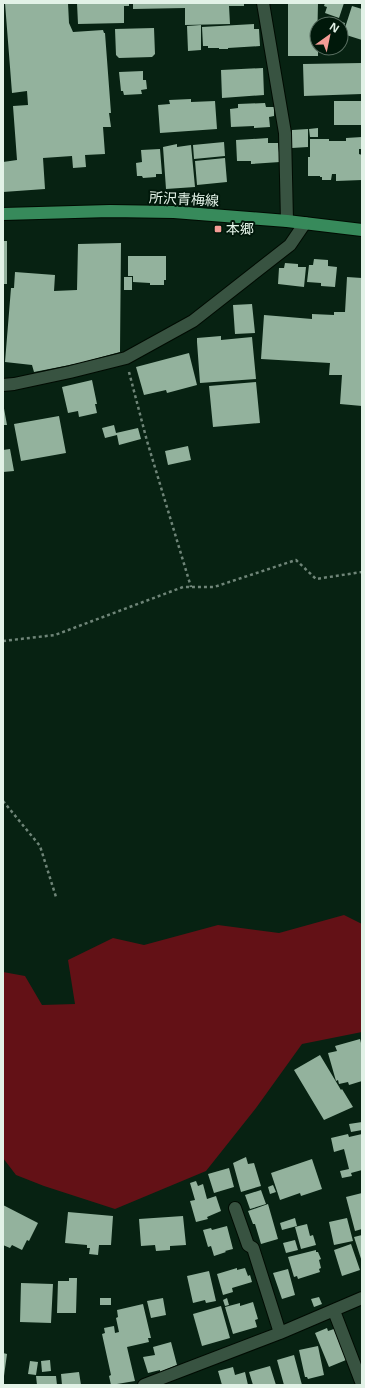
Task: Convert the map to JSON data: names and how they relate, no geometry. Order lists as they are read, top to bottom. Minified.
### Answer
{"streets":{"main road":["所沢青梅線"]},"places":{"transit":["本郷"]},"north":"top right"}
